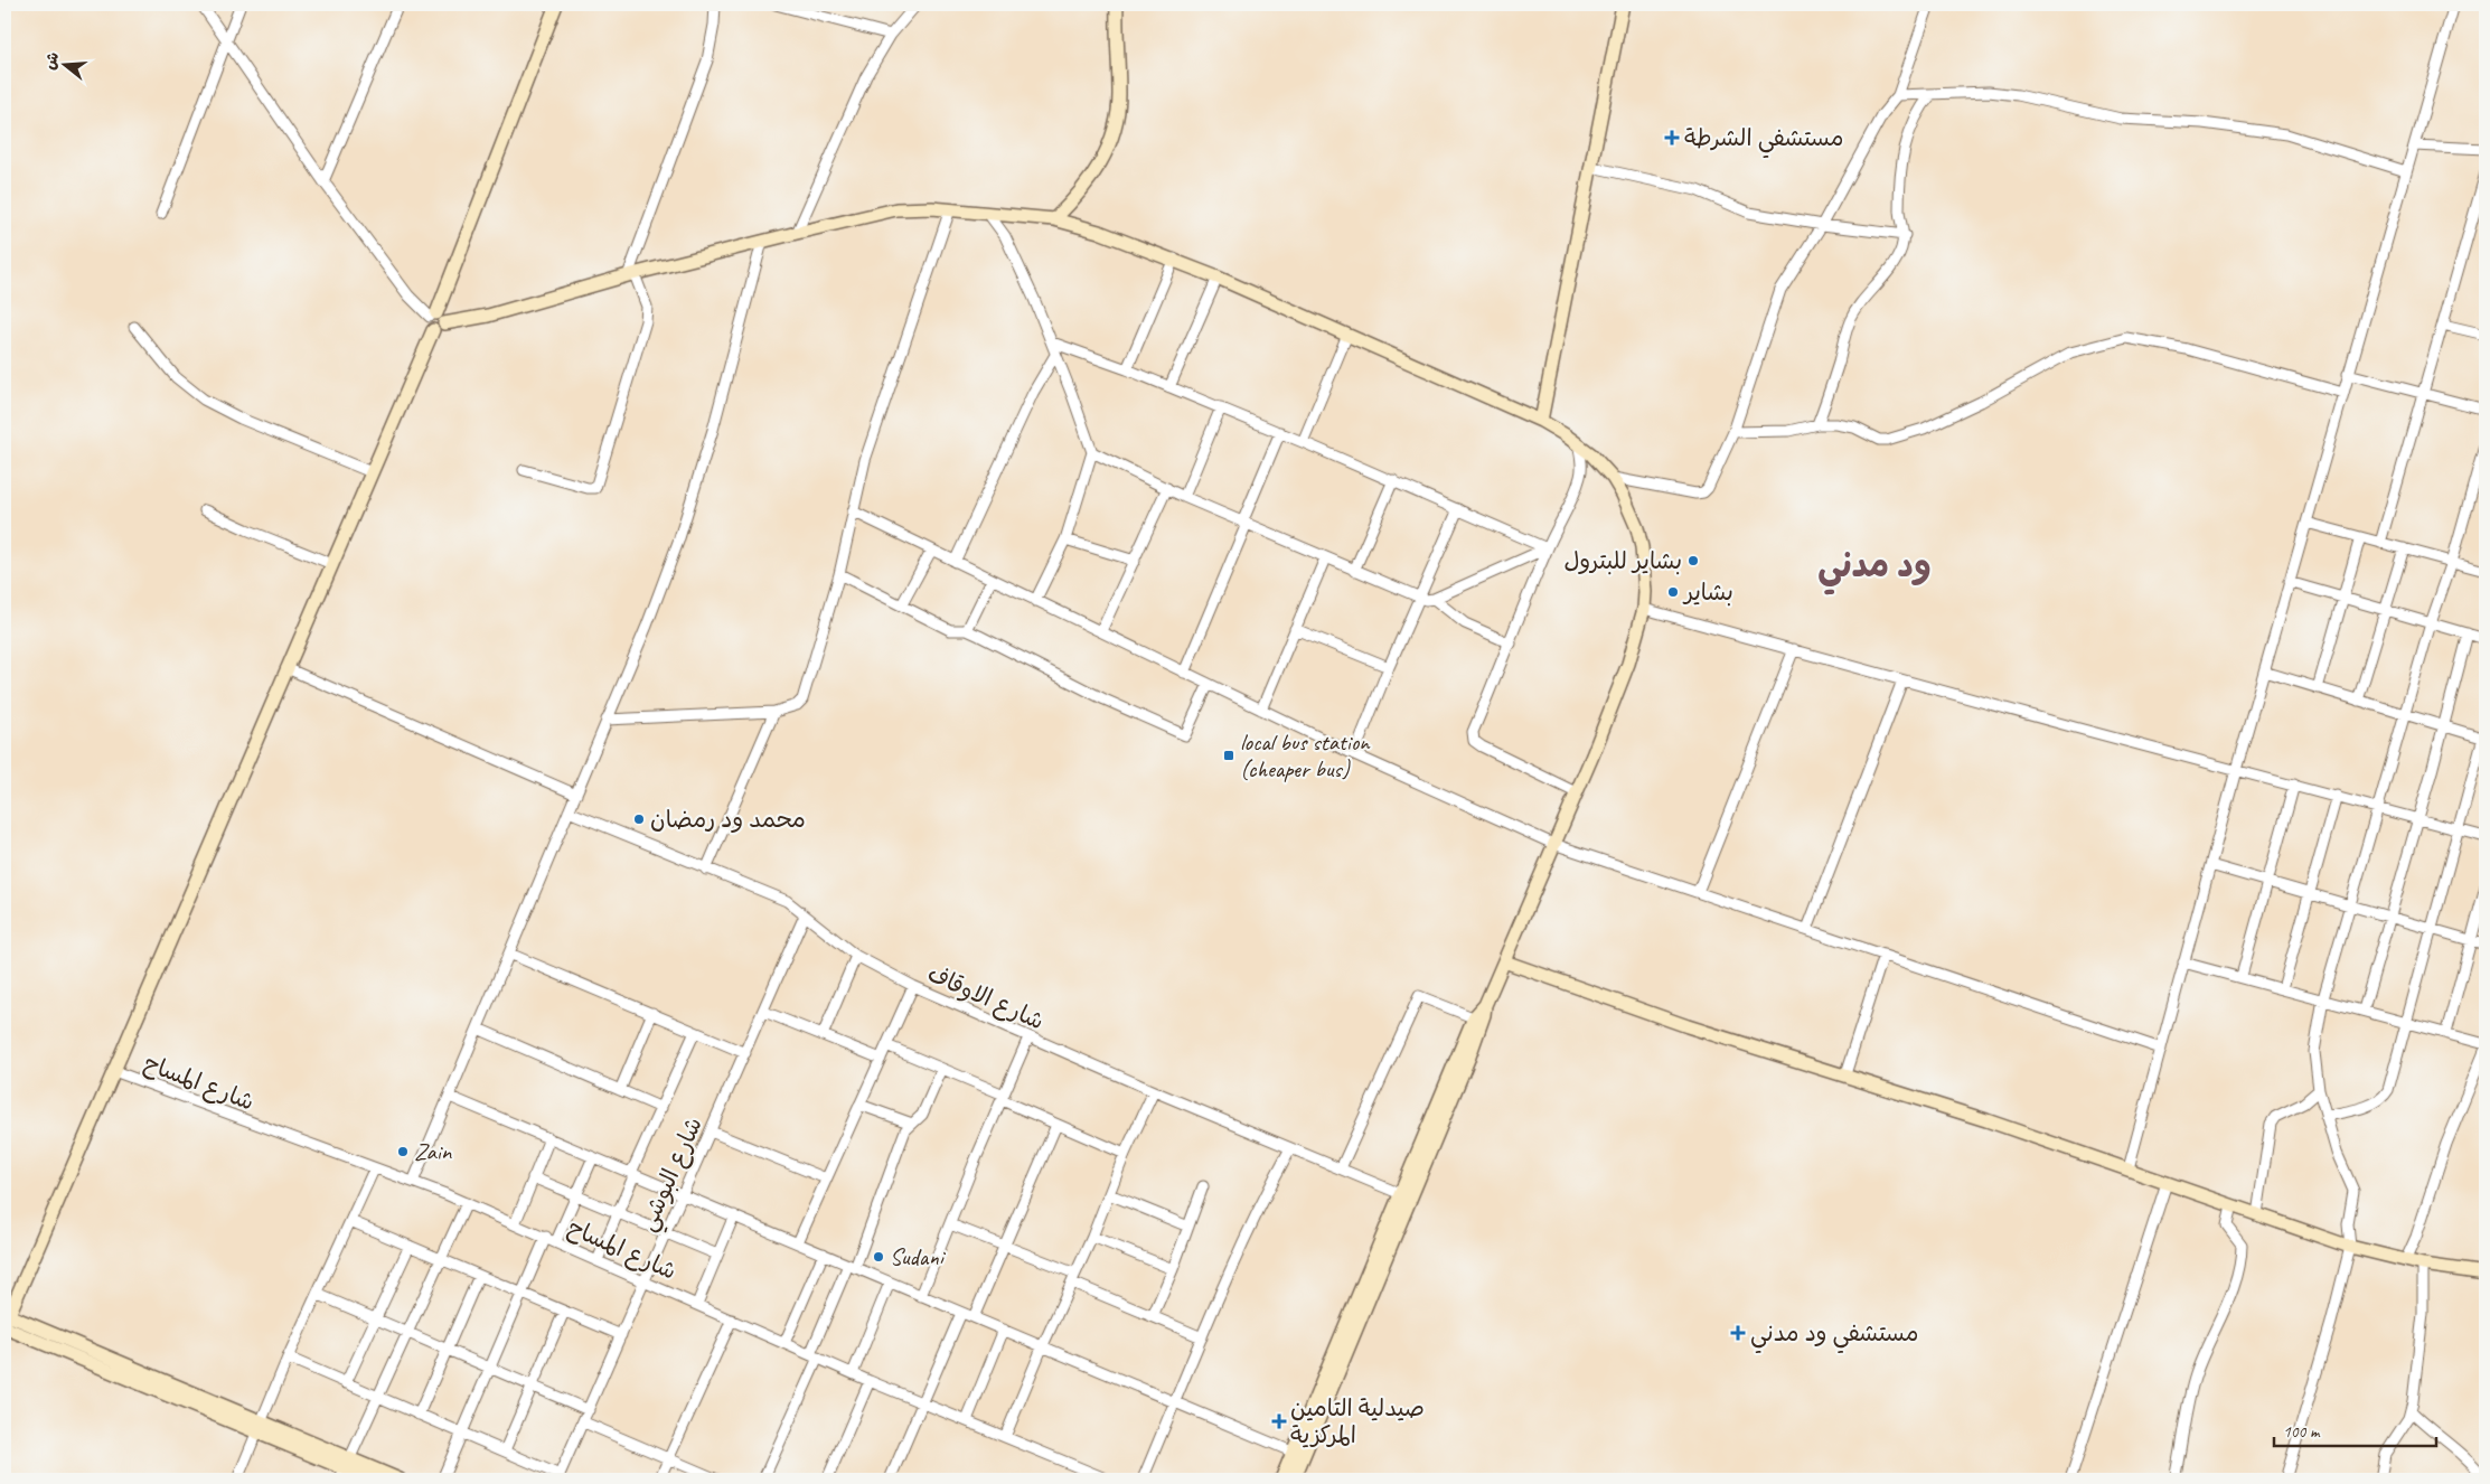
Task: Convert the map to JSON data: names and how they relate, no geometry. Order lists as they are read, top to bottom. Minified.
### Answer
{"streets":{"street":["شارع الاوقاف","شارع المساح","شارع البوشي"]},"crossings":[["شارع الاوقاف","شارع البوشي"],["شارع المساح","شارع البوشي"]],"districts":["ود مدني"],"places":{"health":["مستشفي الشرطة","مستشفي ود مدني","صيدلية التامين المركزية"],"other":["بشاير للبترول","بشاير","محمد ود رمضان","Zain","Sudani"],"transit":["local bus station (cheaper bus)"]},"scale_bar":"100 m","north":"left"}
